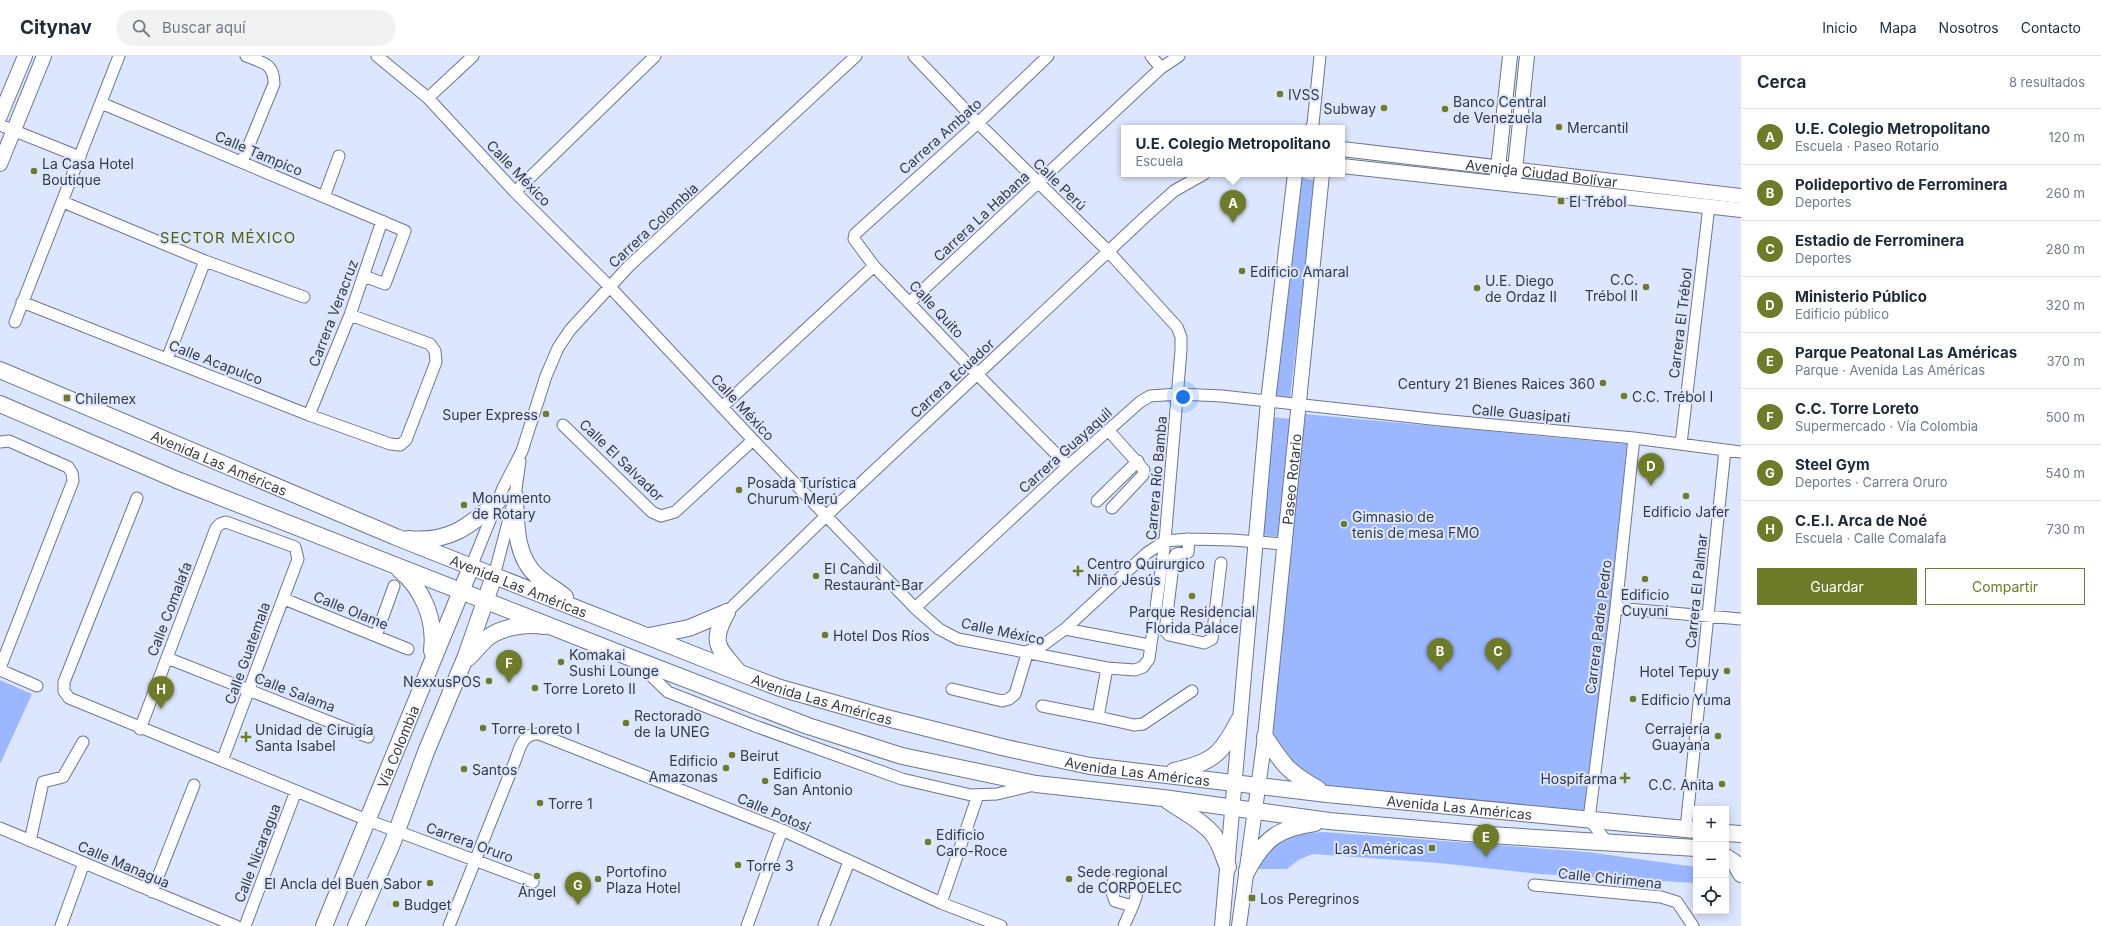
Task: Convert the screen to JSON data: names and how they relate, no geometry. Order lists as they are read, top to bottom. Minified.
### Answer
{"streets":{"main road":["Avenida Las Américas","Vía Colombia"],"street":["Carrera Ambato","Calle Tampico","Calle México","Avenida Ciudad Bolívar","Calle Perú","Carrera La Habana","Carrera Colombia","Calle Quito","Carrera Veracruz","Carrera El Trébol","Calle Acapulco","Carrera Ecuador","Calle Guasipati","Carrera Guayaquil","Calle El Salvador","Carrera Río Bamba","Paseo Rotario","Carrera El Palmar","Calle Comalafa","Calle Olame","Carrera Padre Pedro","Calle Guatemala","Calle Salama","Calle Potosí","Carrera Oruro","Calle Nicaragua","Calle Managua","Calle Chirimena"]},"crossings":[["Carrera Ambato","Calle Perú"],["Carrera Ambato","Calle Quito"],["Calle Tampico","Carrera Veracruz"],["Calle México","Carrera Colombia"],["Calle México","Carrera Ecuador"],["Calle México","Carrera Guayaquil"],["Calle México","Calle El Salvador"],["Calle México","Carrera Río Bamba"],["Avenida Ciudad Bolívar","Carrera El Trébol"],["Calle Perú","Carrera La Habana"],["Calle Perú","Carrera Ecuador"],["Calle Perú","Carrera Río Bamba"],["Carrera La Habana","Calle Quito"],["Carrera Colombia","Avenida Las Américas"],["Carrera Colombia","Vía Colombia"],["Calle Quito","Carrera Ecuador"],["Calle Quito","Carrera Guayaquil"],["Carrera Veracruz","Calle Acapulco"],["Carrera El Trébol","Calle Guasipati"],["Calle Guasipati","Carrera Guayaquil"],["Calle Guasipati","Paseo Rotario"],["Calle Guasipati","Carrera El Palmar"],["Calle Guasipati","Carrera Padre Pedro"],["Carrera Guayaquil","Carrera Río Bamba"],["Carrera Guayaquil","Paseo Rotario"],["Avenida Las Américas","Paseo Rotario"],["Avenida Las Américas","Carrera El Palmar"],["Avenida Las Américas","Carrera Padre Pedro"],["Avenida Las Américas","Vía Colombia"],["Calle Comalafa","Calle Guatemala"],["Calle Comalafa","Calle Salama"],["Calle Comalafa","Carrera Oruro"],["Calle Olame","Calle Guatemala"],["Calle Guatemala","Calle Salama"],["Calle Guatemala","Carrera Oruro"],["Vía Colombia","Carrera Oruro"],["Calle Potosí","Carrera Oruro"],["Carrera Oruro","Calle Nicaragua"]],"districts":["SECTOR MÉXICO"],"places":{"other":["IVSS","Subway","Banco Central de Venezuela","Mercantil","La Casa Hotel Boutique","Edificio Amaral","C.C. Trébol II","U.E. Diego de Ordaz II","Century 21 Bienes Raices 360","C.C. Trébol I","Super Express","Posada Turística Churum Merú","Edificio Jafer","Monumento de Rotary","Gimnasio de tenis de mesa FMO","El Candil Restaurant-Bar","Edificio Cuyuní","Parque Residencial Florida Palace","Hotel Dos Ríos","Komakai Sushi Lounge","Hotel Tepuy","NexxusPOS","Torre Loreto II","Edificio Yuma","Rectorado de la UNEG","Torre Loreto I","Cerrajería Guayana","Beirut","Edificio Amazonas","Santos","Edificio San Antonio","C.C. Anita","Torre 1","Edificio Caro-Roce","Torre 3","Ángel","Portofino Plaza Hotel","Sede regional de CORPOELEC","El Ancla del Buen Sabor","Budget"],"transit":["El Trébol","Chilemex","Las Américas","Los Peregrinos"],"health":["Centro Quirurgico Niño Jesús","Unidad de Cirugía Santa Isabel","Hospifarma"]},"page":{"header":"Citynav","search":"Buscar aquí","nav":["Inicio","Mapa","Nosotros","Contacto"],"heading":["Cerca","8 resultados"],"list":[{"mark":"A","name":"U.E. Colegio Metropolitano","note":"Escuela · Paseo Rotario","value":"120 m"},{"mark":"B","name":"Polideportivo de Ferrominera","note":"Deportes","value":"260 m"},{"mark":"C","name":"Estadio de Ferrominera","note":"Deportes","value":"280 m"},{"mark":"D","name":"Ministerio Público","note":"Edificio público","value":"320 m"},{"mark":"E","name":"Parque Peatonal Las Américas","note":"Parque · Avenida Las Américas","value":"370 m"},{"mark":"F","name":"C.C. Torre Loreto","note":"Supermercado · Vía Colombia","value":"500 m"},{"mark":"G","name":"Steel Gym","note":"Deportes · Carrera Oruro","value":"540 m"},{"mark":"H","name":"C.E.I. Arca de Noé","note":"Escuela · Calle Comalafa","value":"730 m"}],"popup":["U.E. Colegio Metropolitano","Escuela"],"pins":["A","D","B","C","F","H","E","G"],"buttons":["Guardar","Compartir"],"map_buttons":["+","−"]}}
